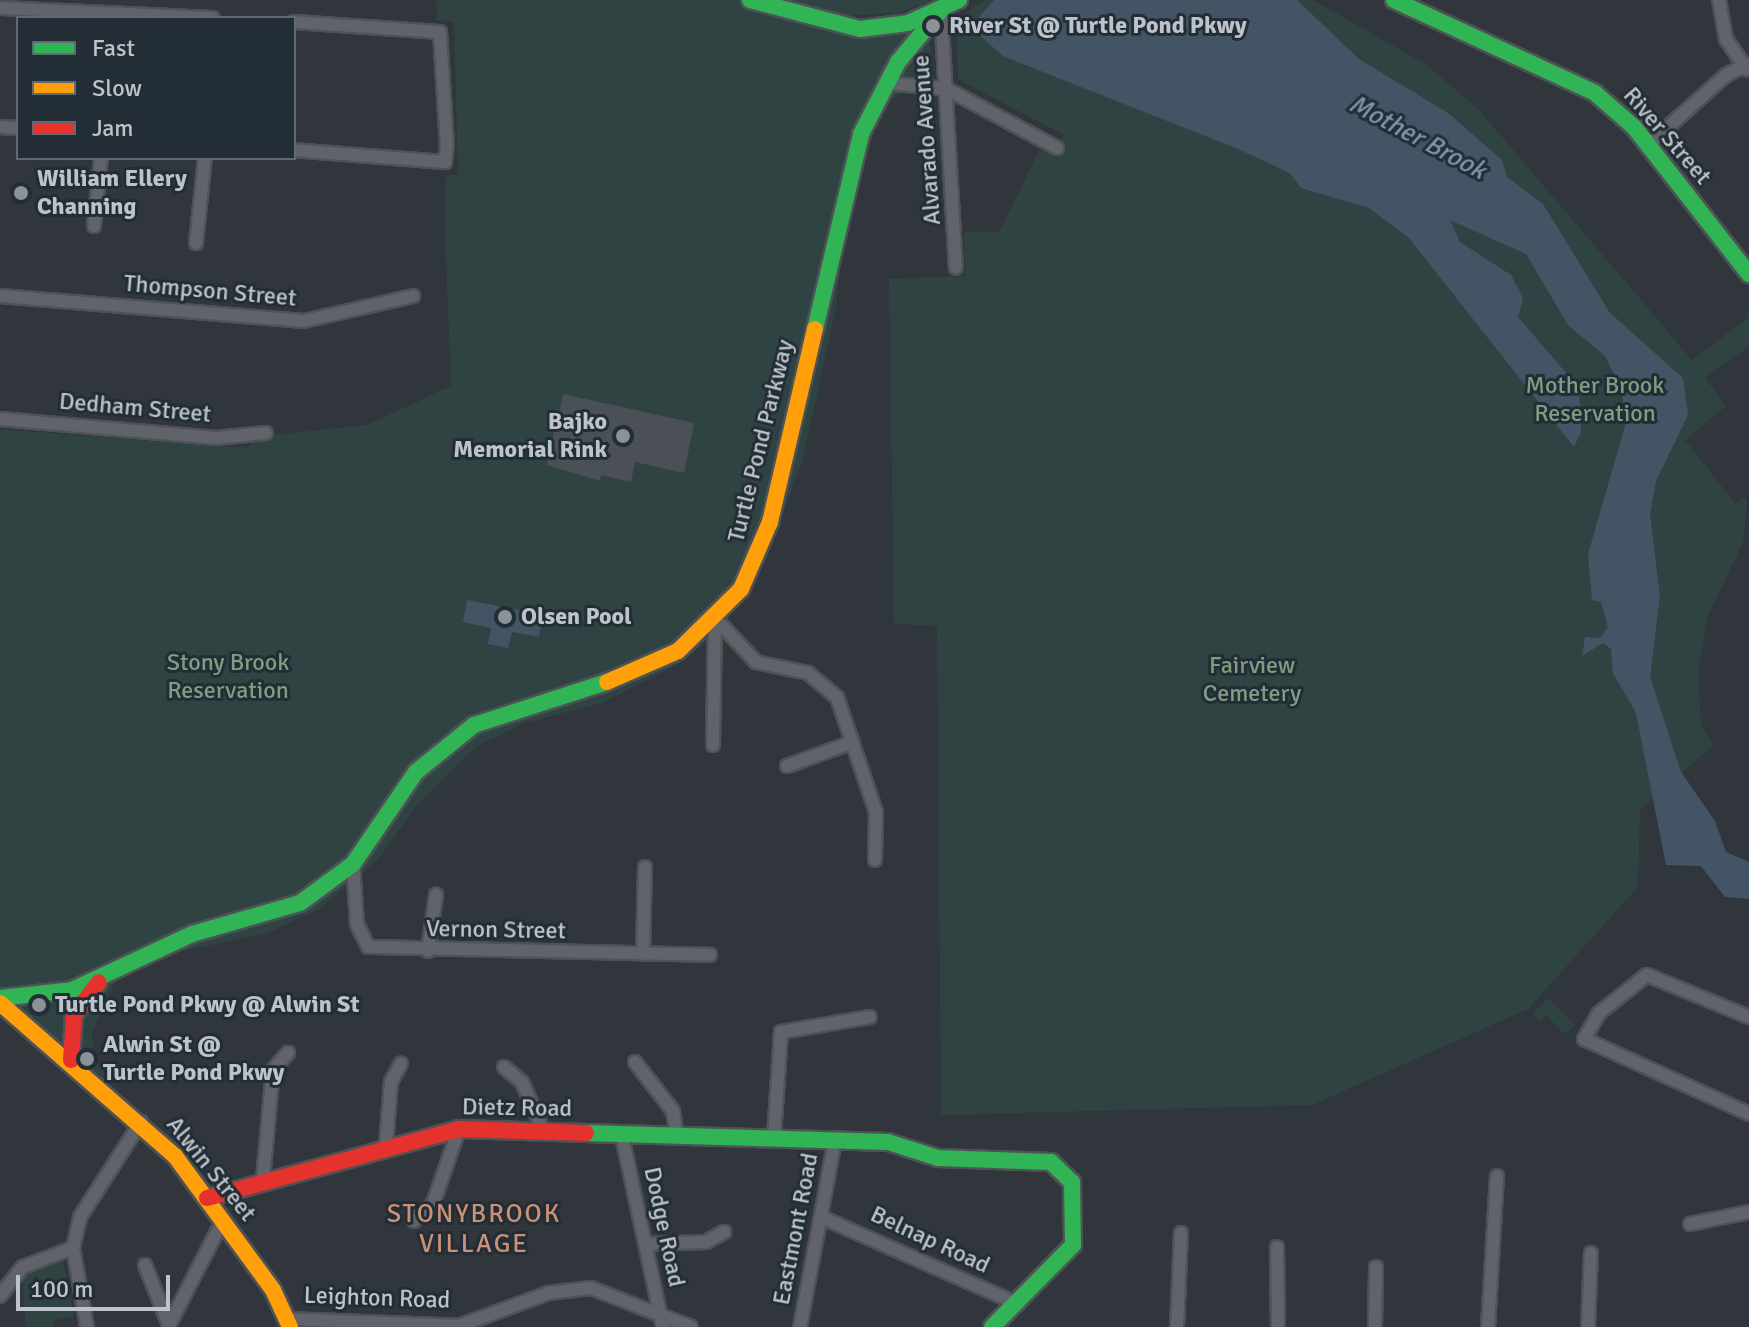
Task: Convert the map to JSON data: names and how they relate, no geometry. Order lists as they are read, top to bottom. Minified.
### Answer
{"streets":{"street":["River Street","Alvarado Avenue","Thompson Street","Dedham Street","Turtle Pond Parkway","Vernon Street","Dietz Road","Alwin Street","Dodge Road","Eastmont Road","Belnap Road","Leighton Road"]},"crossings":[["Alvarado Avenue","Turtle Pond Parkway"],["Turtle Pond Parkway","Vernon Street"],["Turtle Pond Parkway","Alwin Street"],["Dietz Road","Alwin Street"],["Dietz Road","Dodge Road"],["Dietz Road","Eastmont Road"],["Alwin Street","Leighton Road"],["Dodge Road","Leighton Road"],["Eastmont Road","Belnap Road"]],"districts":["STONYBROOK VILLAGE"],"water":["Mother Brook"],"parks":["Mother Brook Reservation","Stony Brook Reservation","Fairview Cemetery"],"places":["River St @ Turtle Pond Pkwy","William Ellery Channing","Bajko Memorial Rink","Olsen Pool","Turtle Pond Pkwy @ Alwin St","Alwin St @ Turtle Pond Pkwy"],"legend":["Fast","Slow","Jam"],"scale_bar":"100 m"}
